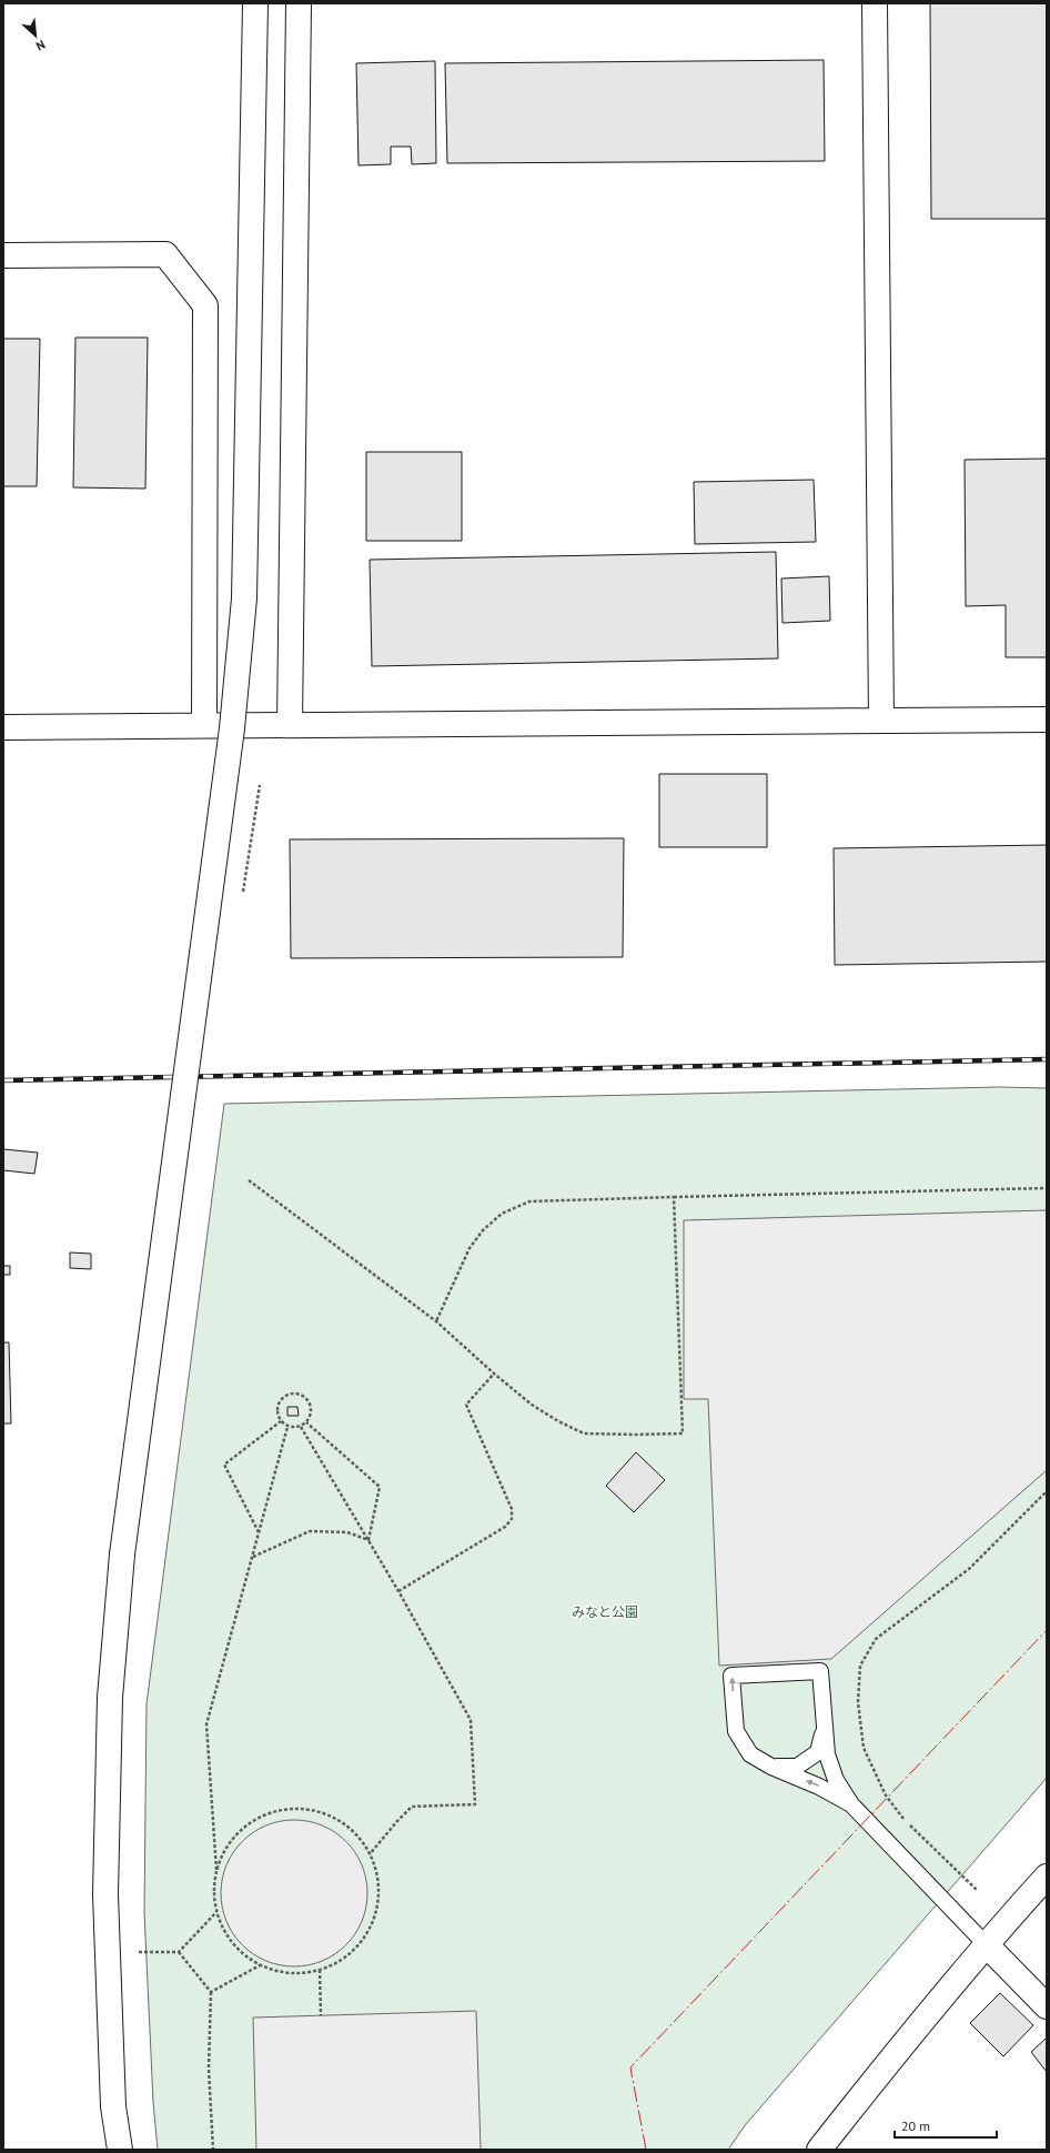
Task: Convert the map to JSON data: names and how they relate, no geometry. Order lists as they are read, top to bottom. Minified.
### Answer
{"parks":["みなと公園"],"scale_bar":"20 m","north":"bottom right"}
